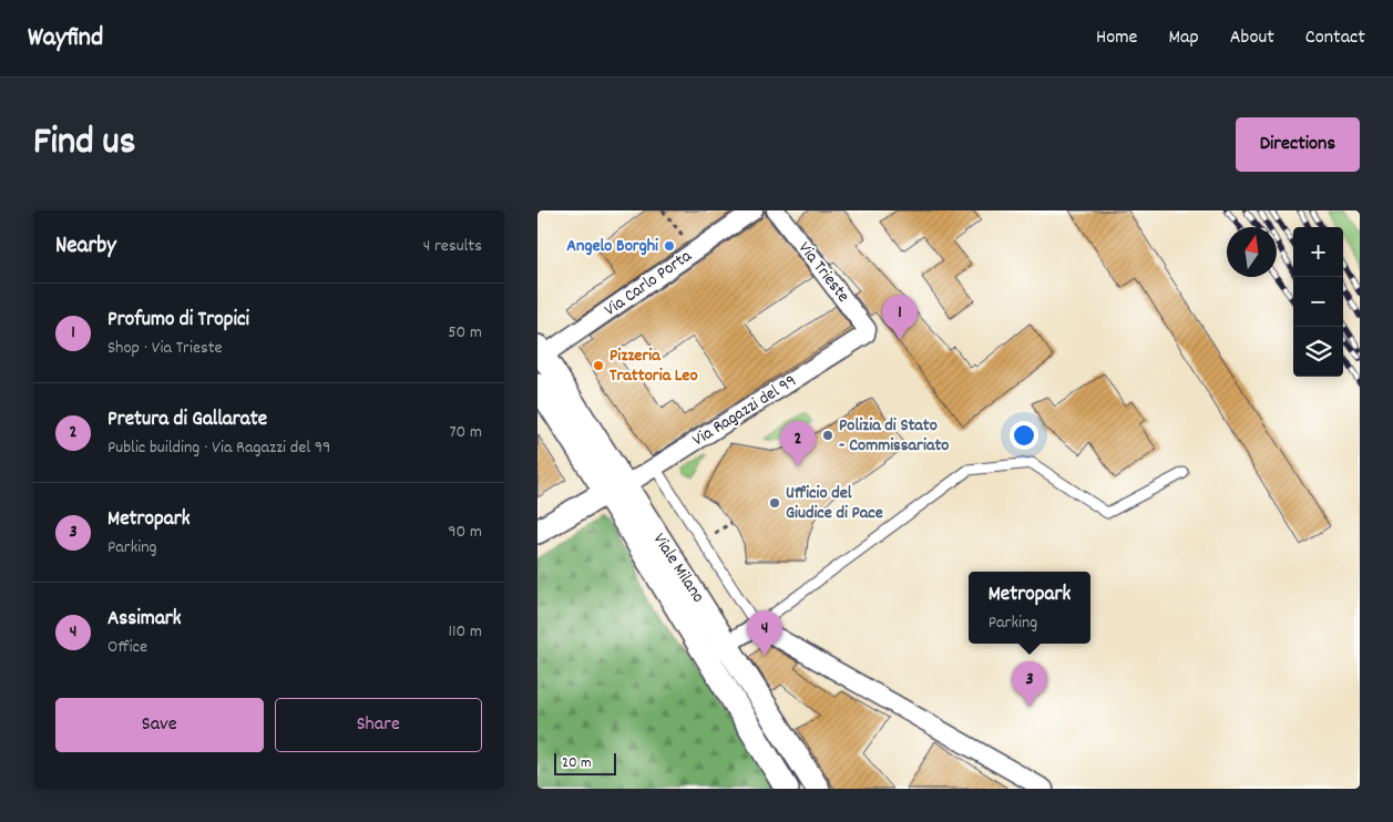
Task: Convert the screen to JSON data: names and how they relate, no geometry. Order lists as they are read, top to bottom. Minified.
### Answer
{"streets":{"street":["Via Trieste","Via Carlo Porta","Via Ragazzi del 99","Viale Milano"]},"crossings":[["Via Trieste","Via Ragazzi del 99"],["Via Carlo Porta","Viale Milano"],["Via Ragazzi del 99","Viale Milano"]],"places":["Angelo Borghi","Pizzeria Trattoria Leo","Polizia di Stato - Commissariato","Ufficio del Giudice di Pace"],"scale_bar":"20 m","north":"top","page":{"header":"Wayfind","nav":["Home","Map","About","Contact"],"title":"Find us","buttons":["Directions",["Save","Share"]],"heading":["Nearby","4 results"],"map_buttons":["+","−"],"list":[{"mark":"1","name":"Profumo di Tropici","note":"Shop · Via Trieste","value":"50 m"},{"mark":"2","name":"Pretura di Gallarate","note":"Public building · Via Ragazzi del 99","value":"70 m"},{"mark":"3","name":"Metropark","note":"Parking","value":"90 m"},{"mark":"4","name":"Assimark","note":"Office","value":"110 m"}],"pins":["1","2","4","3"],"popup":["Metropark","Parking"],"scale":"20 m"}}
